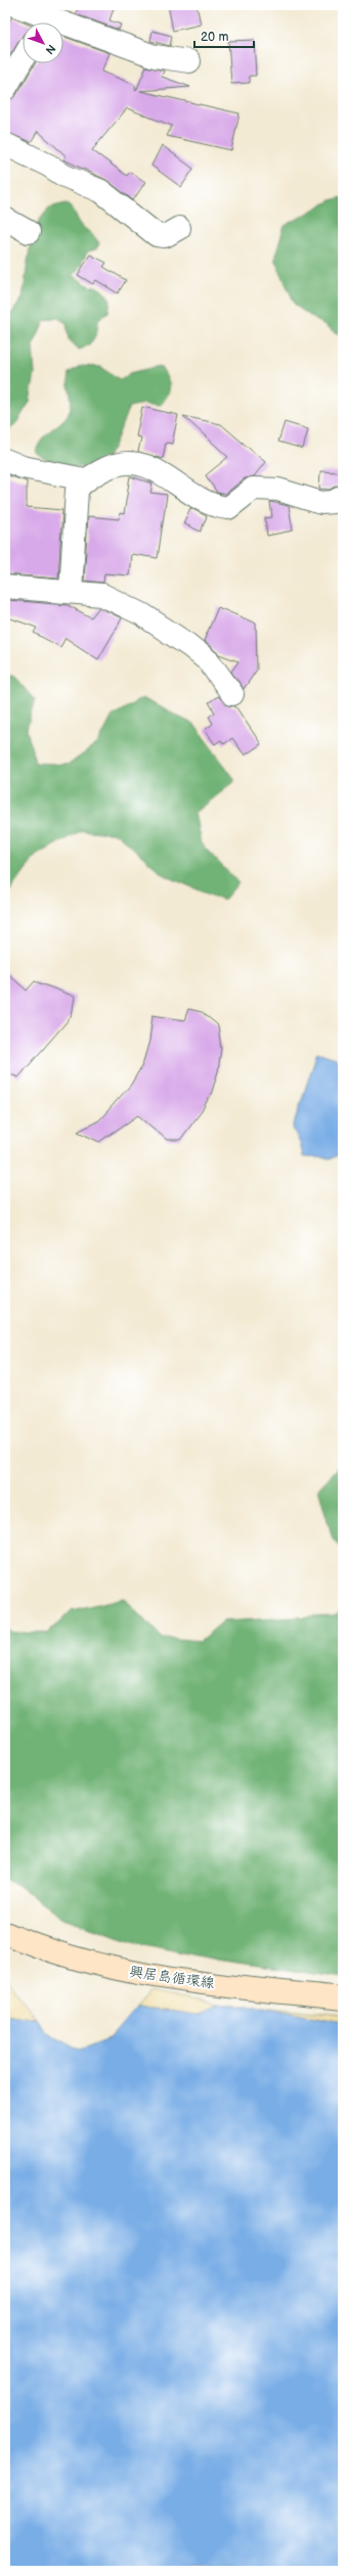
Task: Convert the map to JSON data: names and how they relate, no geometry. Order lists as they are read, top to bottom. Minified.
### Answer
{"streets":{"main road":["興居島循環線"]},"scale_bar":"20 m","north":"bottom right"}
